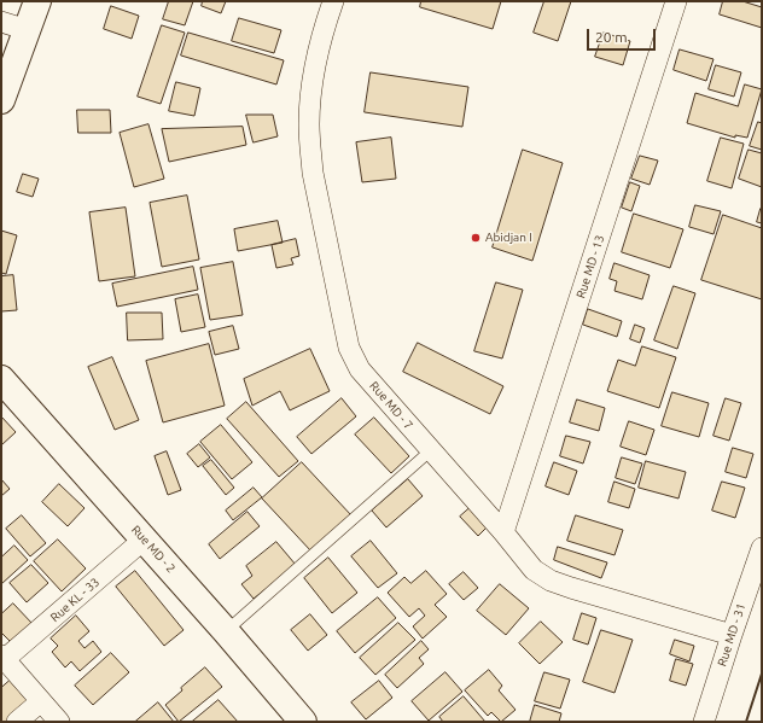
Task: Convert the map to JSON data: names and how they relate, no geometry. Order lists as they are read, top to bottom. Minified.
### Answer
{"streets":{"street":["Rue MD - 13","Rue MD - 7","Rue MD - 2","Rue KL - 33","Rue MD - 31"]},"crossings":[["Rue MD - 13","Rue MD - 7"],["Rue MD - 7","Rue MD - 31"],["Rue MD - 2","Rue KL - 33"]],"places":["Abidjan I"],"scale_bar":"20 m"}
